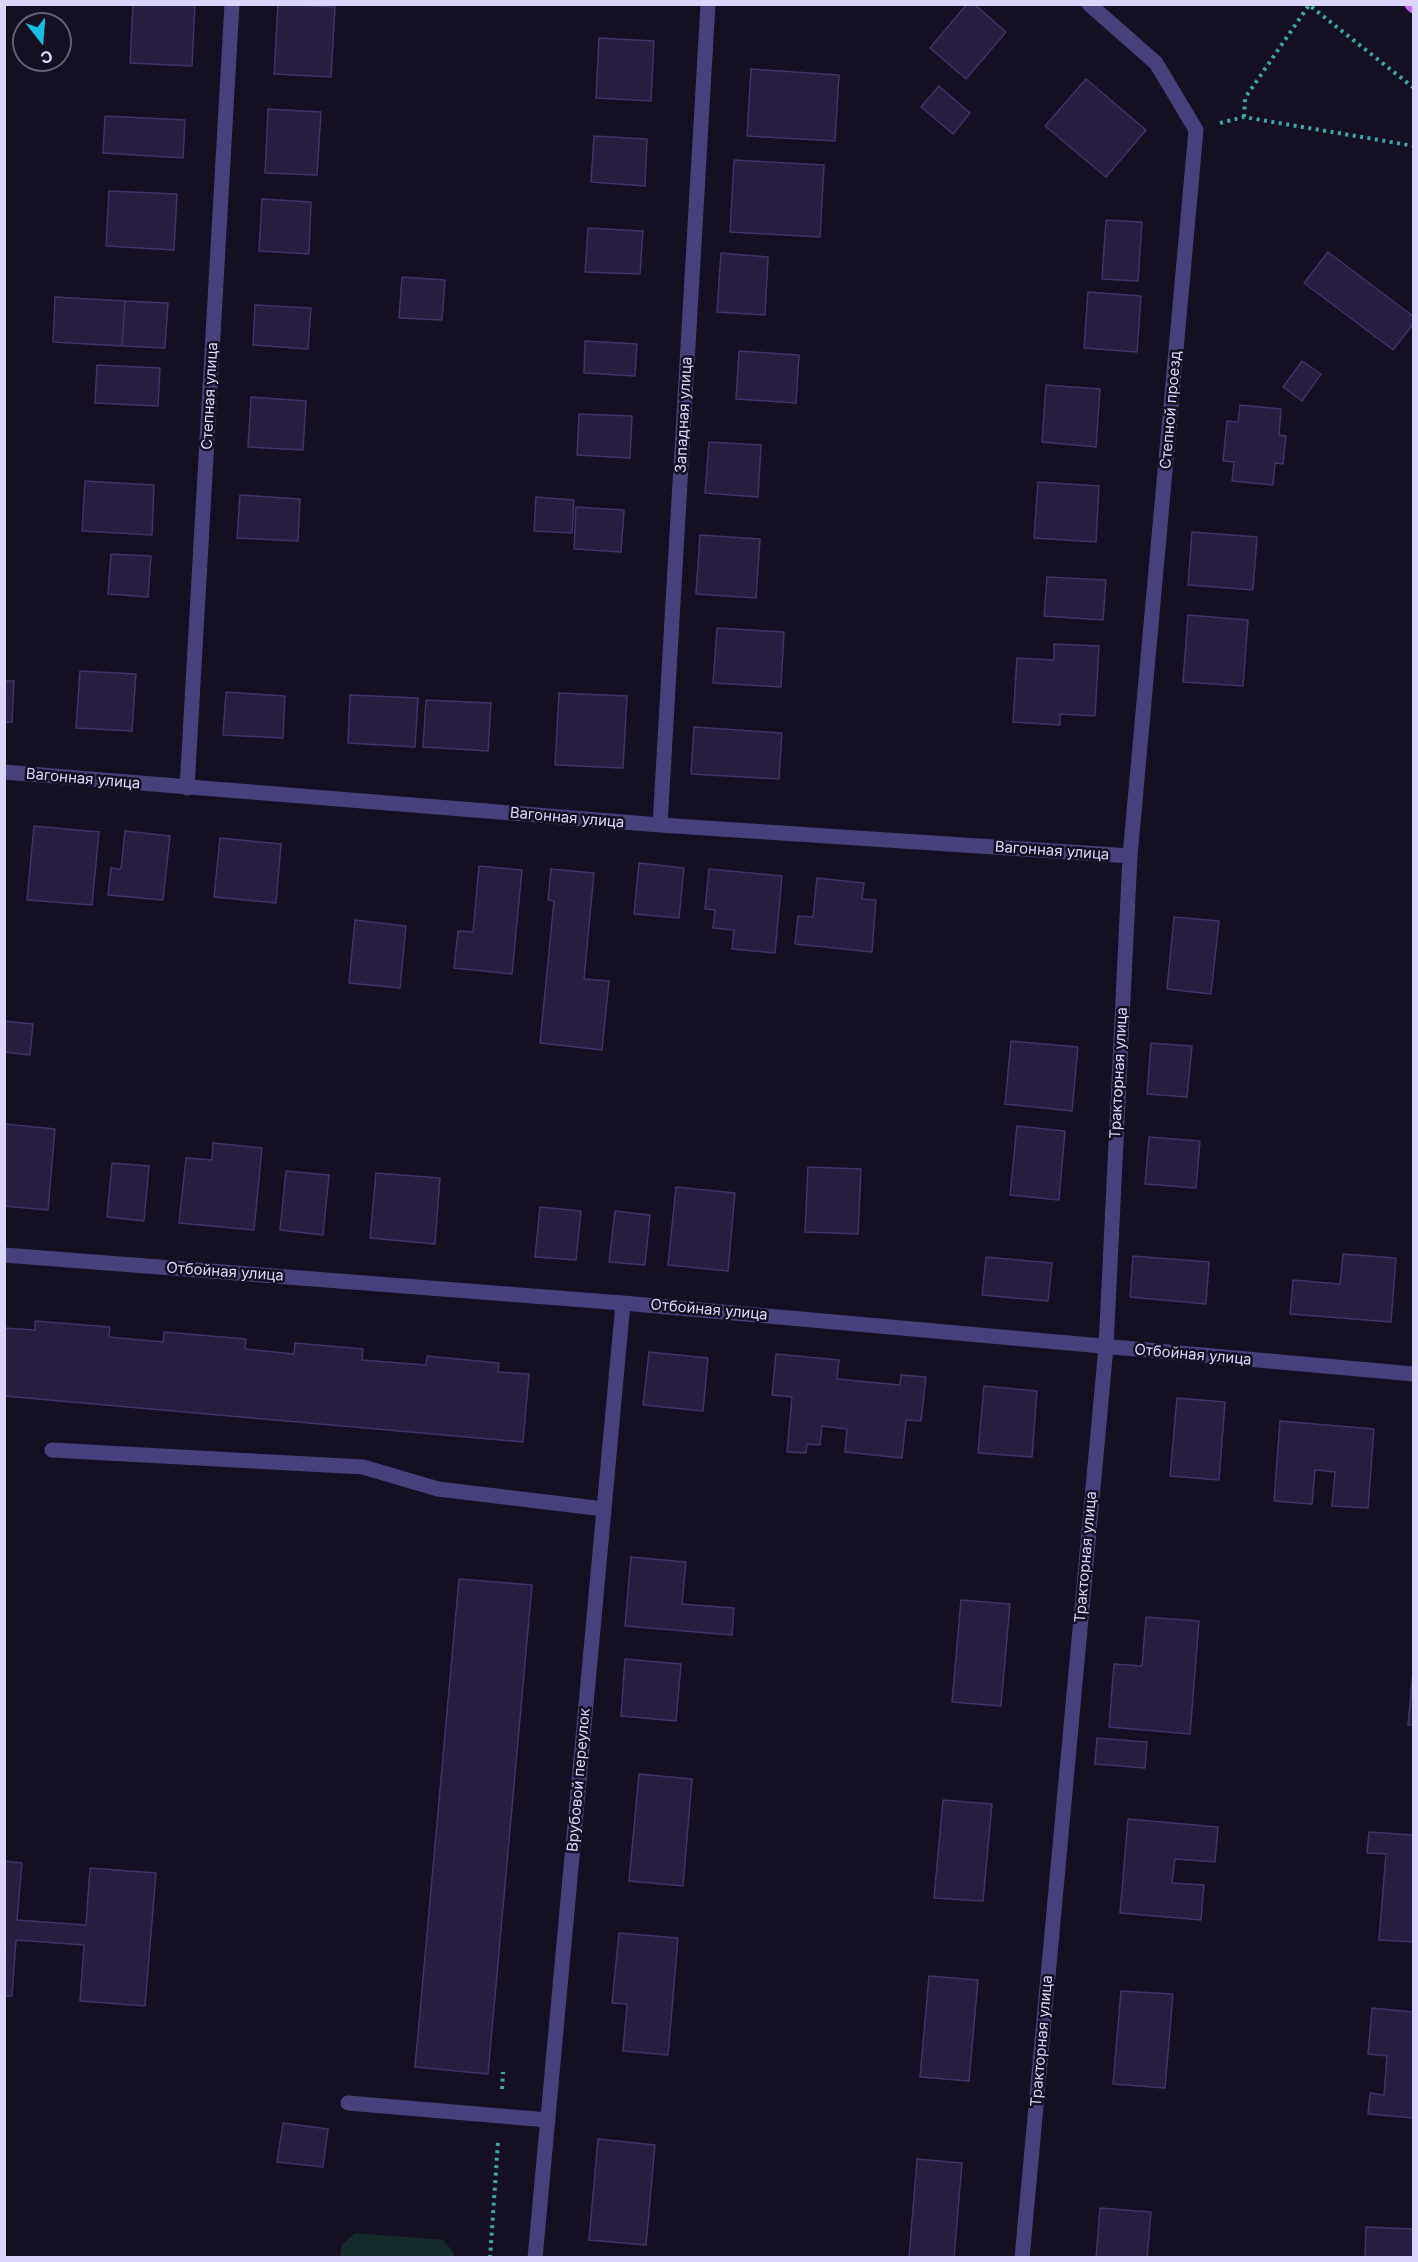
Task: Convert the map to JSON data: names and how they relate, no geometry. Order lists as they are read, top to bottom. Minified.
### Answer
{"streets":{"street":["Степная улица","Степной проезд","Западная улица","Вагонная улица","Тракторная улица","Отбойная улица","Врубовой переулок"]},"crossings":[["Степная улица","Вагонная улица"],["Степной проезд","Вагонная улица"],["Степной проезд","Тракторная улица"],["Западная улица","Вагонная улица"],["Вагонная улица","Тракторная улица"],["Тракторная улица","Отбойная улица"],["Отбойная улица","Врубовой переулок"]],"north":"bottom"}
